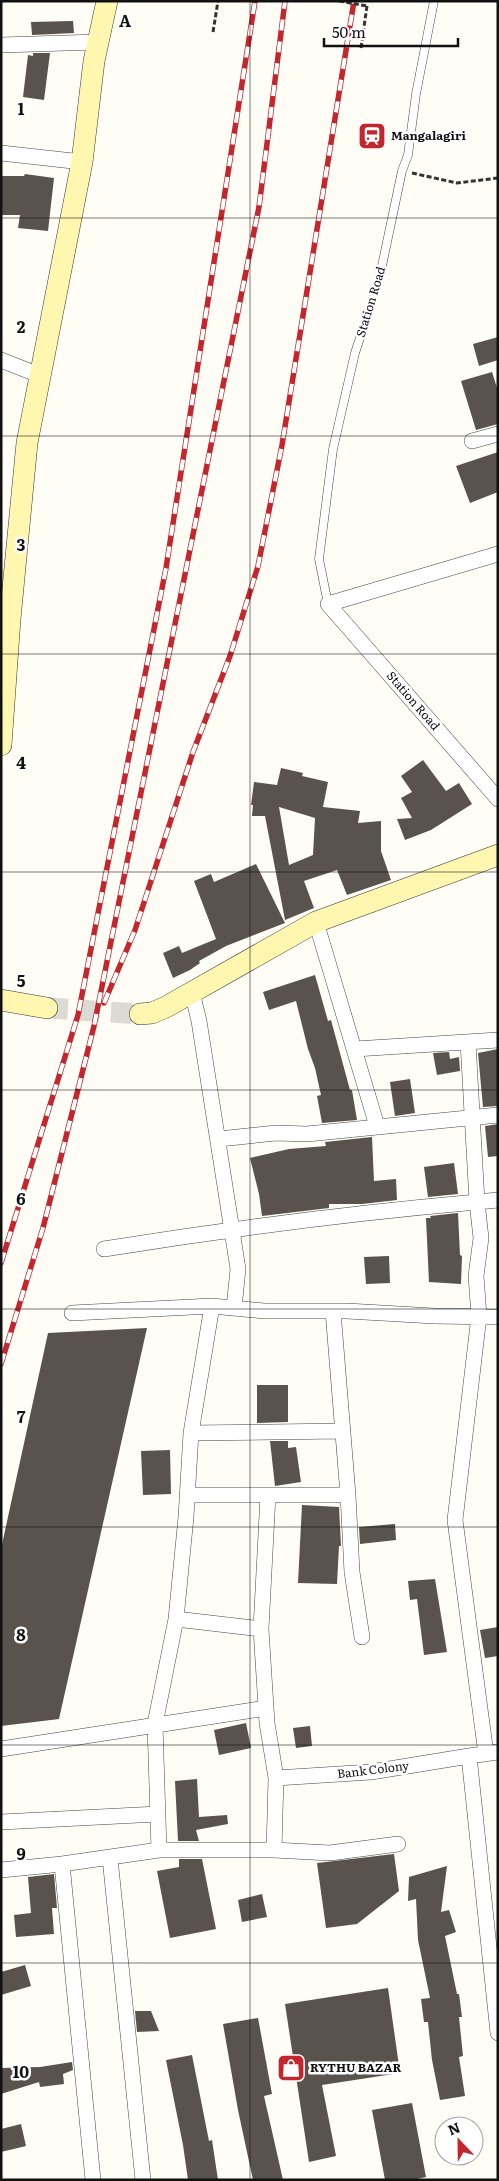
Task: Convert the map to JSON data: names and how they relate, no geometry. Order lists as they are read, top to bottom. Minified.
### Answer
{"streets":{"street":["Station Road","Bank Colony"]},"places":{"station":["Mangalagiri"],"shop":["RYTHU BAZAR"]},"scale_bar":"50 m","north":"top","grid":{"columns":["A"],"rows":["1","2","3","4","5","6","7","8","9","10"]}}
